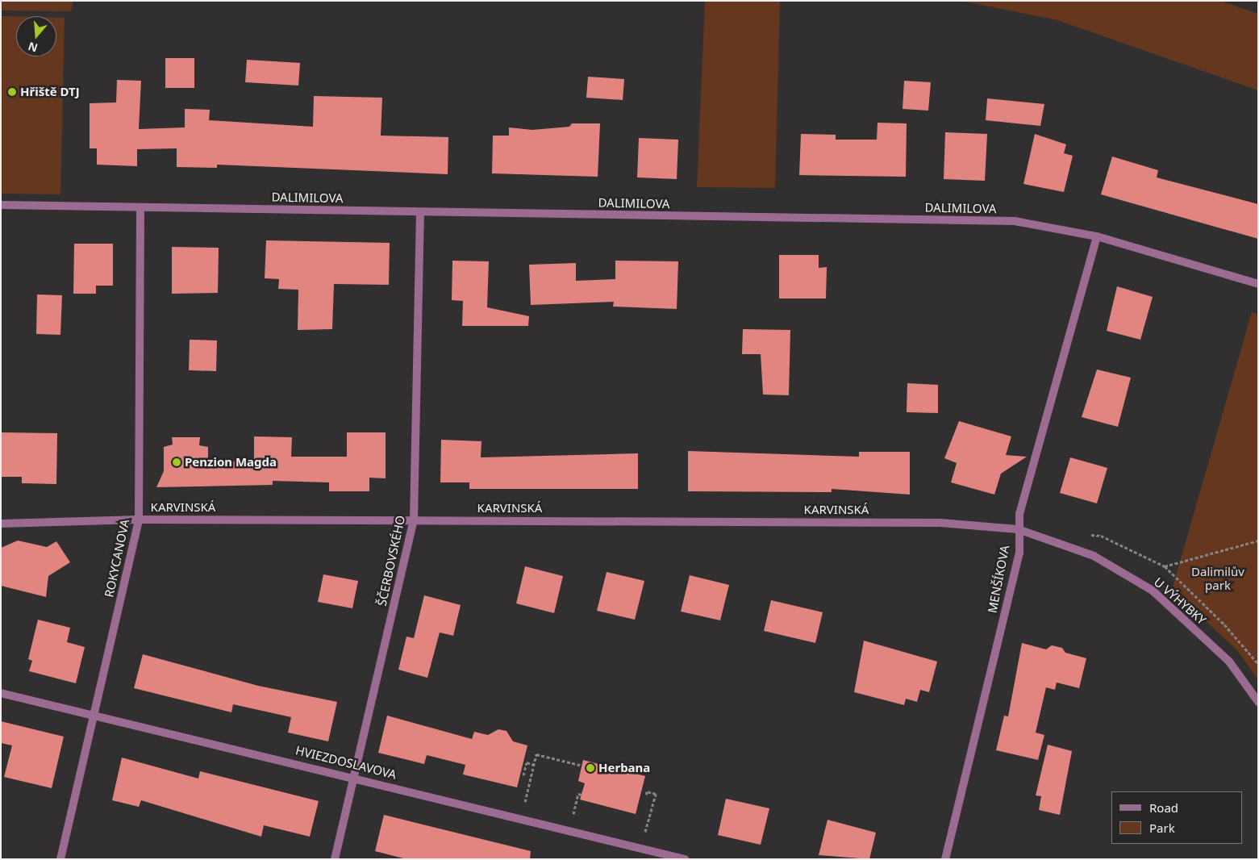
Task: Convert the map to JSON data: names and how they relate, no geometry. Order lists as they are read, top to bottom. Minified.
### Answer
{"streets":{"street":["DALIMILOVA","KARVINSKÁ","ROKYCANOVA","ŠČERBOVSKÉHO","MENŠÍKOVA","U VÝHYBKY","HVIEZDOSLAVOVA"]},"crossings":[["DALIMILOVA","ROKYCANOVA"],["DALIMILOVA","ŠČERBOVSKÉHO"],["DALIMILOVA","MENŠÍKOVA"],["KARVINSKÁ","ROKYCANOVA"],["KARVINSKÁ","ŠČERBOVSKÉHO"],["KARVINSKÁ","MENŠÍKOVA"],["KARVINSKÁ","U VÝHYBKY"],["ROKYCANOVA","HVIEZDOSLAVOVA"],["ŠČERBOVSKÉHO","HVIEZDOSLAVOVA"],["MENŠÍKOVA","U VÝHYBKY"]],"parks":["Dalimilův park"],"places":["Hřiště DTJ","Penzion Magda","Herbana"],"legend":["Road","Park"],"north":"bottom"}
